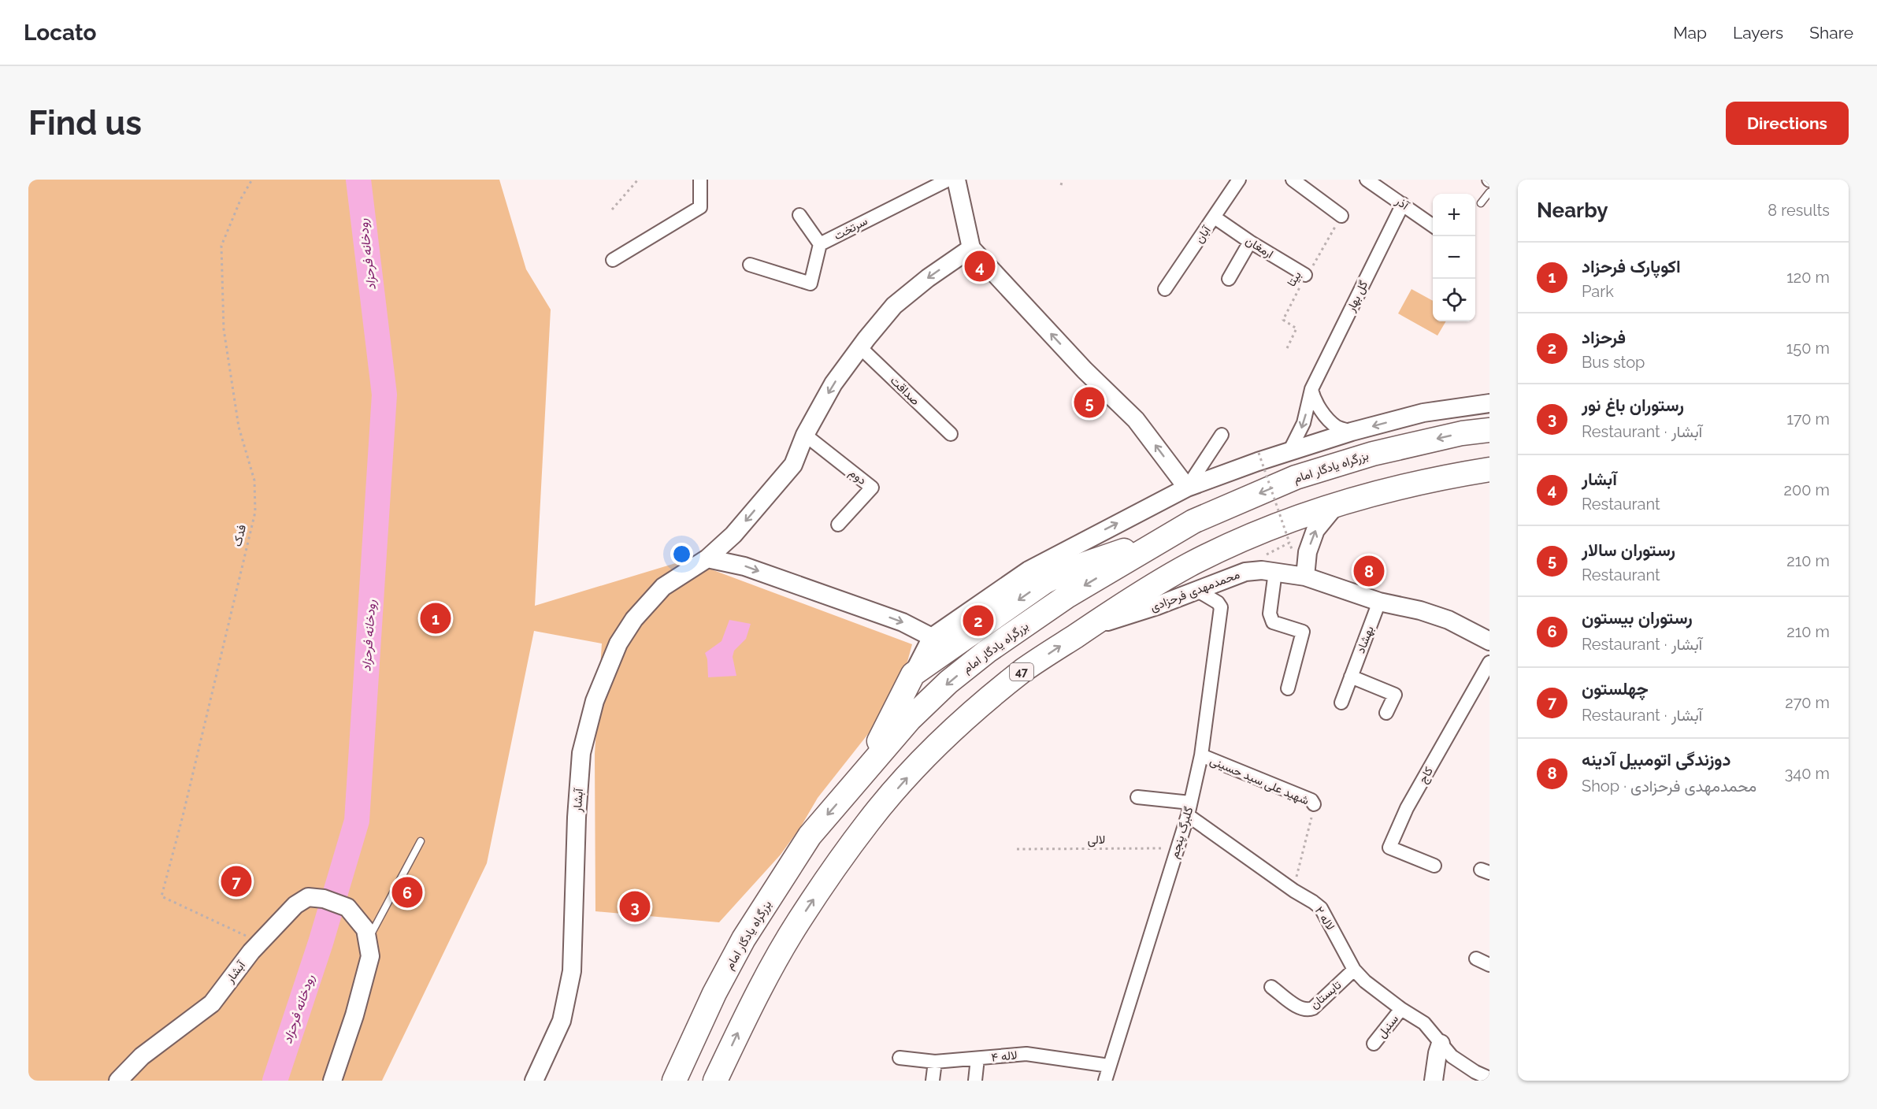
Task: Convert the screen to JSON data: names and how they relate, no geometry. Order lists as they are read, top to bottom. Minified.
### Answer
{"streets":{"highway":["بزرگراه یادگار امام","47"],"street":["آذر","سرتخت","آبان","ارمغان","گل بهار","صداقت","دوم","محمدمهدی فرحزادی","بهشاد","کاج","شهید علی سید حسینی","آبشار","گلبرگ پنجم","لاله ۲","تابستان","سنبل","لاله ۴"],"path":["بیتا","فدک","لالی"]},"crossings":[["آذر","گل بهار"],["آبان","ارمغان"],["ارمغان","بیتا"],["صداقت","آبشار"],["دوم","آبشار"],["فدک","آبشار"],["محمدمهدی فرحزادی","بهشاد"],["محمدمهدی فرحزادی","47"],["محمدمهدی فرحزادی","گلبرگ پنجم"],["شهید علی سید حسینی","گلبرگ پنجم"],["شهید علی سید حسینی","لاله ۲"],["گلبرگ پنجم","لالی"],["گلبرگ پنجم","لاله ۲"],["گلبرگ پنجم","لاله ۴"],["لاله ۲","تابستان"],["لاله ۲","سنبل"]],"water":["رودخانه فرحزاد"],"page":{"header":"Locato","nav":["Map","Layers","Share"],"buttons":"Directions","title":"Find us","heading":["Nearby","8 results"],"map_buttons":["+","−"],"list":[{"mark":"1","name":"اکوپارک فرحزاد","note":"Park","value":"120 m"},{"mark":"2","name":"فرحزاد","note":"Bus stop","value":"150 m"},{"mark":"3","name":"رستوران باغ نور","note":"Restaurant · آبشار","value":"170 m"},{"mark":"4","name":"آبشار","note":"Restaurant","value":"200 m"},{"mark":"5","name":"رستوران سالار","note":"Restaurant","value":"210 m"},{"mark":"6","name":"رستوران بیستون","note":"Restaurant · آبشار","value":"210 m"},{"mark":"7","name":"چهلستون","note":"Restaurant · آبشار","value":"270 m"},{"mark":"8","name":"دوزندگی اتومبیل آدینه","note":"Shop · محمدمهدی فرحزادی","value":"340 m"}],"pins":["4","5","8","1","2","7","6","3"]}}
